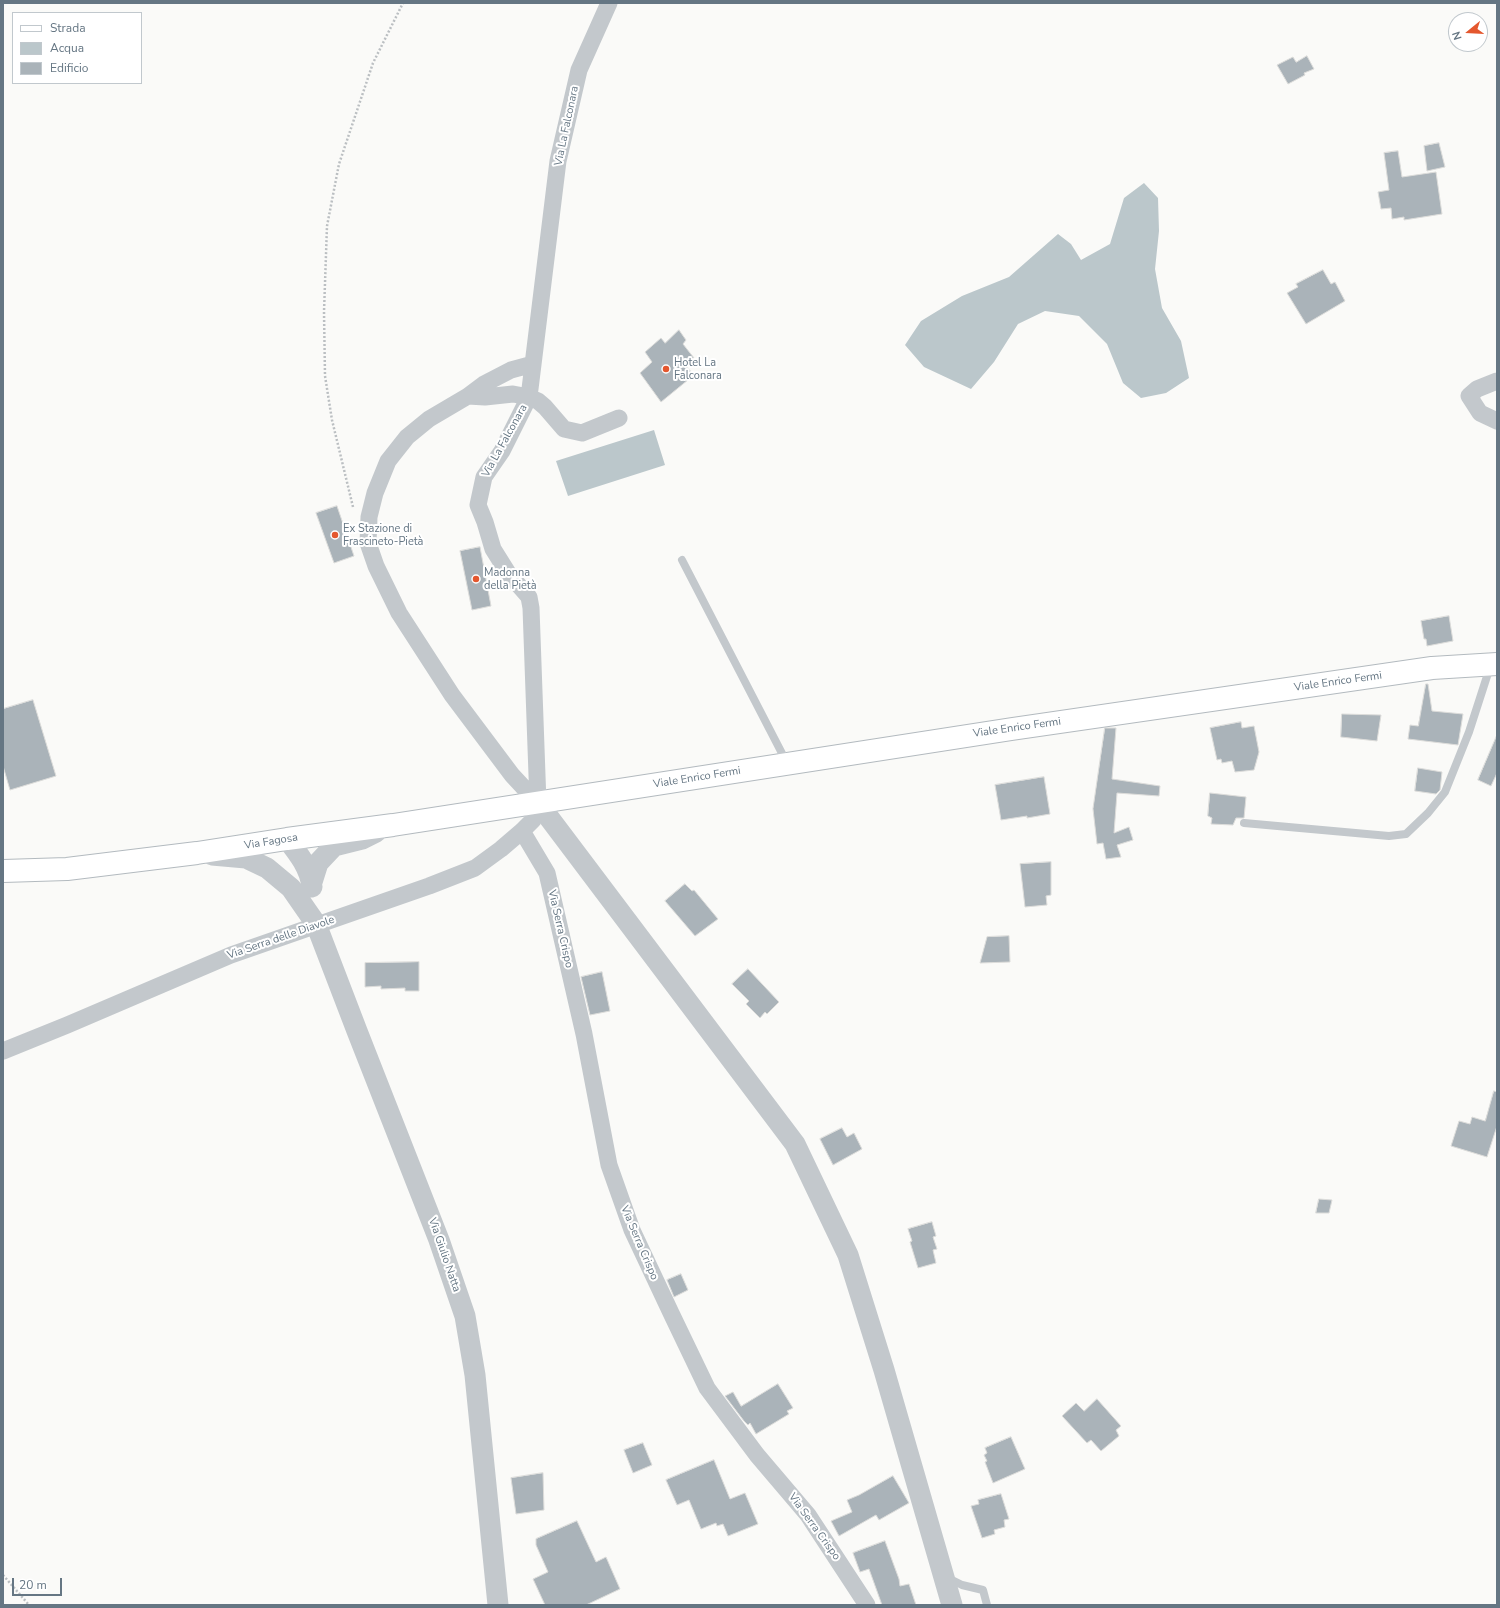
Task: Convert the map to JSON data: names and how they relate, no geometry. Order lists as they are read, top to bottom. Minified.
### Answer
{"streets":{"main road":["Viale Enrico Fermi","Via Fagosa"],"street":["Via La Falconara","Via Serra Crispo","Via Serra delle Diavole","Via Giulio Natta"]},"crossings":[["Via La Falconara","Viale Enrico Fermi"],["Via La Falconara","Via Fagosa"],["Via La Falconara","Via Serra delle Diavole"],["Viale Enrico Fermi","Via Fagosa"],["Viale Enrico Fermi","Via Serra delle Diavole"],["Via Fagosa","Via Serra delle Diavole"],["Via Serra Crispo","Via Serra delle Diavole"],["Via Serra delle Diavole","Via Giulio Natta"]],"places":["Hotel La Falconara","Ex Stazione di Frascineto-Pietà","Madonna della Pietà"],"legend":["Strada","Acqua","Edificio"],"scale_bar":"20 m","north":"left"}
